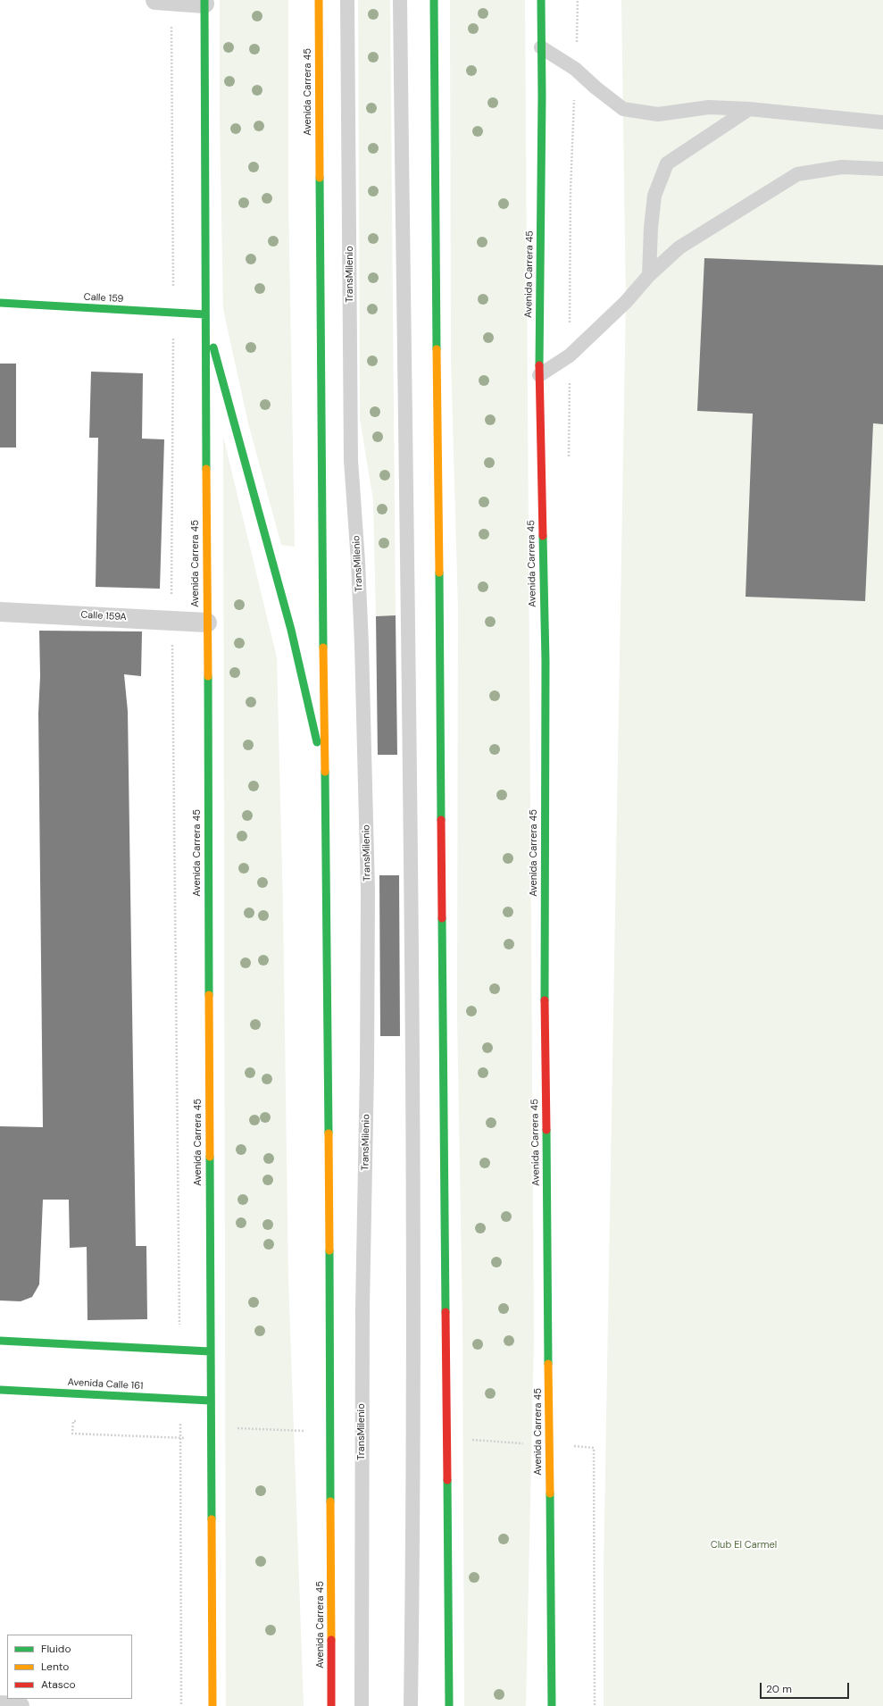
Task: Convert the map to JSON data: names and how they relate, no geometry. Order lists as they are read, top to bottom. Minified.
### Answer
{"streets":{"main road":["Avenida Carrera 45","Calle 159","Avenida Calle 161"],"street":["Calle 159A"],"lane":["TransMilenio"]},"crossings":[["Avenida Carrera 45","Calle 159"],["Avenida Carrera 45","Calle 159A"],["Avenida Carrera 45","Avenida Calle 161"]],"parks":["Club El Carmel"],"legend":["Fluido","Lento","Atasco"],"scale_bar":"20 m"}
